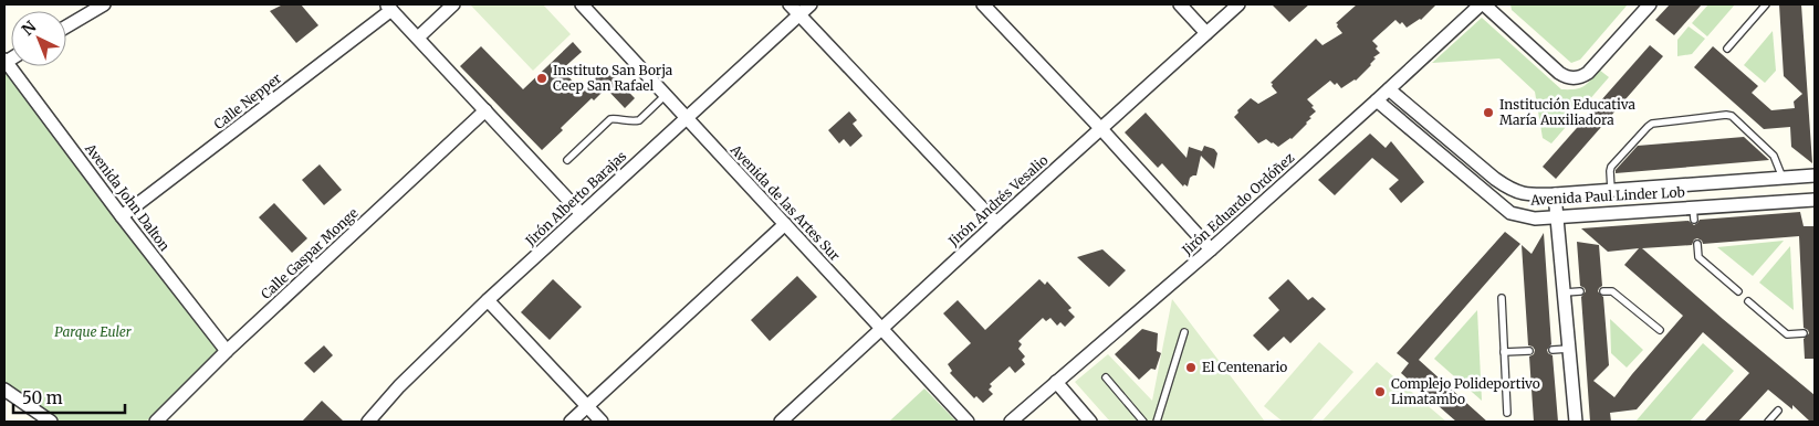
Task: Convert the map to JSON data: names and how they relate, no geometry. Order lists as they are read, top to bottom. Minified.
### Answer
{"streets":{"street":["Calle Nepper","Avenida Paul Linder Lob","Avenida John Dalton","Jirón Alberto Barajas","Jirón Andrés Vesalio","Avenida de las Artes Sur","Jirón Eduardo Ordóñez","Calle Gaspar Monge"]},"crossings":[["Calle Nepper","Avenida John Dalton"],["Avenida Paul Linder Lob","Jirón Eduardo Ordóñez"],["Avenida John Dalton","Calle Gaspar Monge"],["Jirón Alberto Barajas","Avenida de las Artes Sur"],["Jirón Andrés Vesalio","Avenida de las Artes Sur"]],"parks":["Parque Euler"],"places":["Instituto San Borja Ceep San Rafael","Institución Educativa María Auxiliadora","El Centenario","Complejo Polideportivo Limatambo"],"scale_bar":"50 m","north":"top left"}
